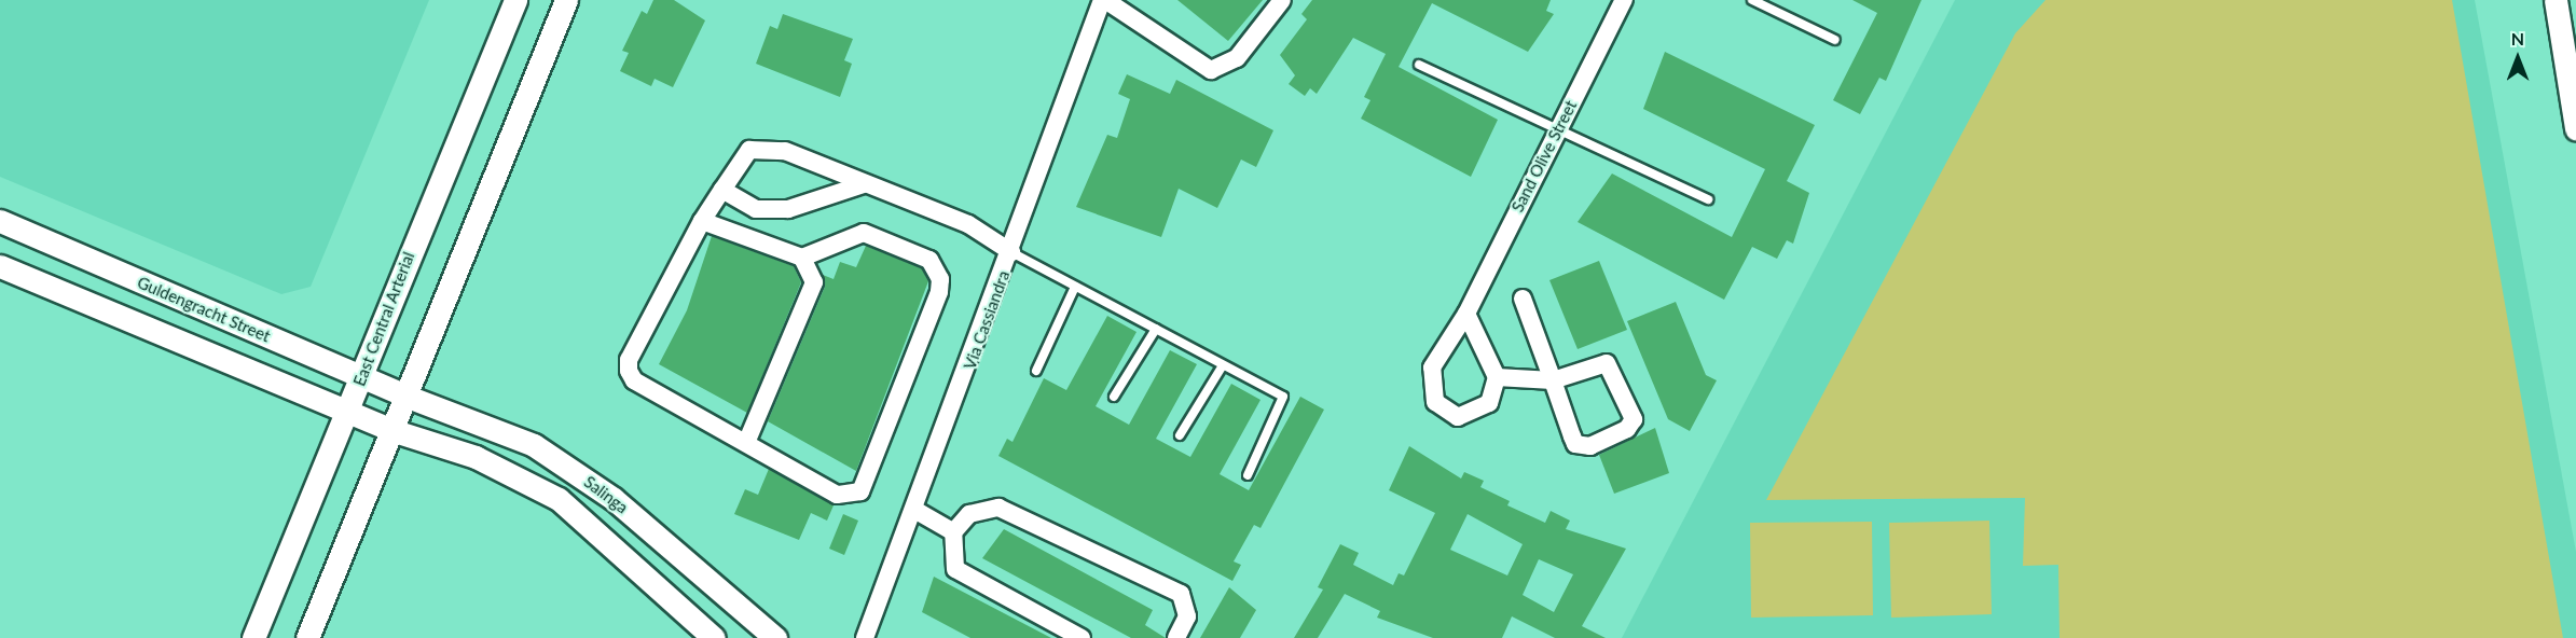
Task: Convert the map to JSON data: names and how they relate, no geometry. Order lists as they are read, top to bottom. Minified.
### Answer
{"streets":{"street":["Sand Olive Street","Guldengracht Street","East Central Arterial","Via Cassiandra","Salinga"]},"crossings":[["Guldengracht Street","East Central Arterial"],["Guldengracht Street","Salinga"]],"north":"top"}
